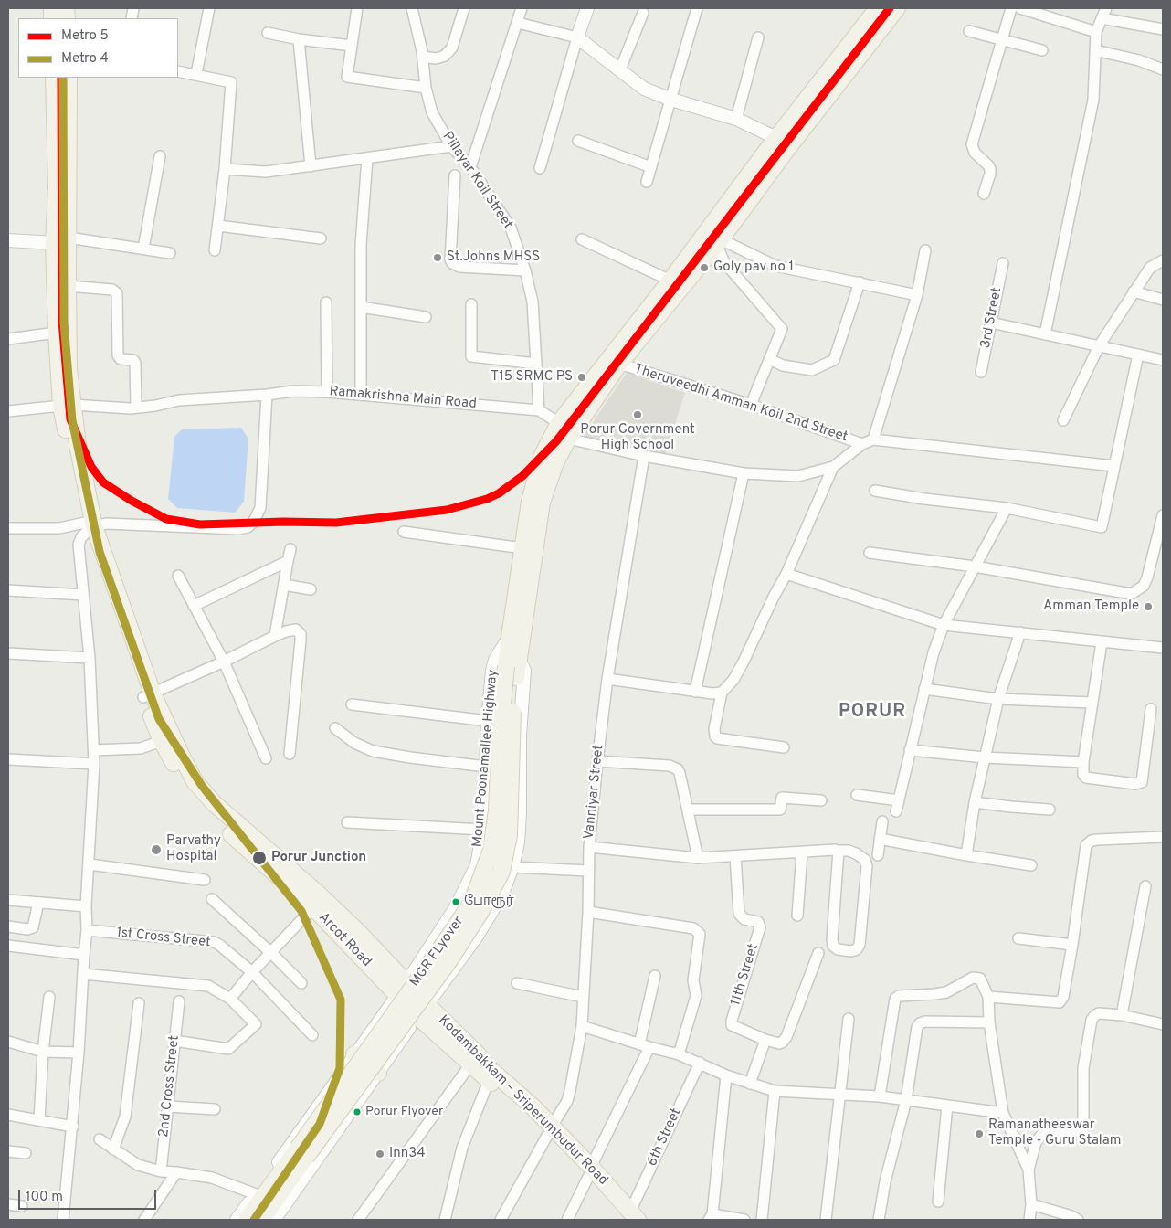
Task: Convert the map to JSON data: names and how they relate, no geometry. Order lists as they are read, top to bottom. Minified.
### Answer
{"streets":{"main road":["Arcot Road","MGR FLyover","Kodambakkam – Sriperumbudur Road"],"street":["Pillayar Koil Street","3rd Street","Ramakrishna Main Road","Theruveedhi Amman Koil 2nd Street","Mount Poonamallee Highway","Vanniyar Street","1st Cross Street","11th Street","2nd Cross Street","6th Street"]},"crossings":[["Pillayar Koil Street","Ramakrishna Main Road"],["Ramakrishna Main Road","Arcot Road"],["Mount Poonamallee Highway","Arcot Road"],["Mount Poonamallee Highway","MGR FLyover"],["Mount Poonamallee Highway","Kodambakkam – Sriperumbudur Road"],["Vanniyar Street","Kodambakkam – Sriperumbudur Road"],["Arcot Road","Kodambakkam – Sriperumbudur Road"],["Kodambakkam – Sriperumbudur Road","6th Street"]],"districts":["PORUR"],"places":["St.Johns MHSS","Goly pav no 1","T15 SRMC PS","Porur Government High School","Amman Temple","Parvathy Hospital","Porur Junction","போரூர்","Porur Flyover","Ramanatheeswar Temple - Guru Stalam","Inn34"],"lines":["metro line 5","metro line 4"],"legend":["Metro 5","Metro 4"],"scale_bar":"100 m"}
